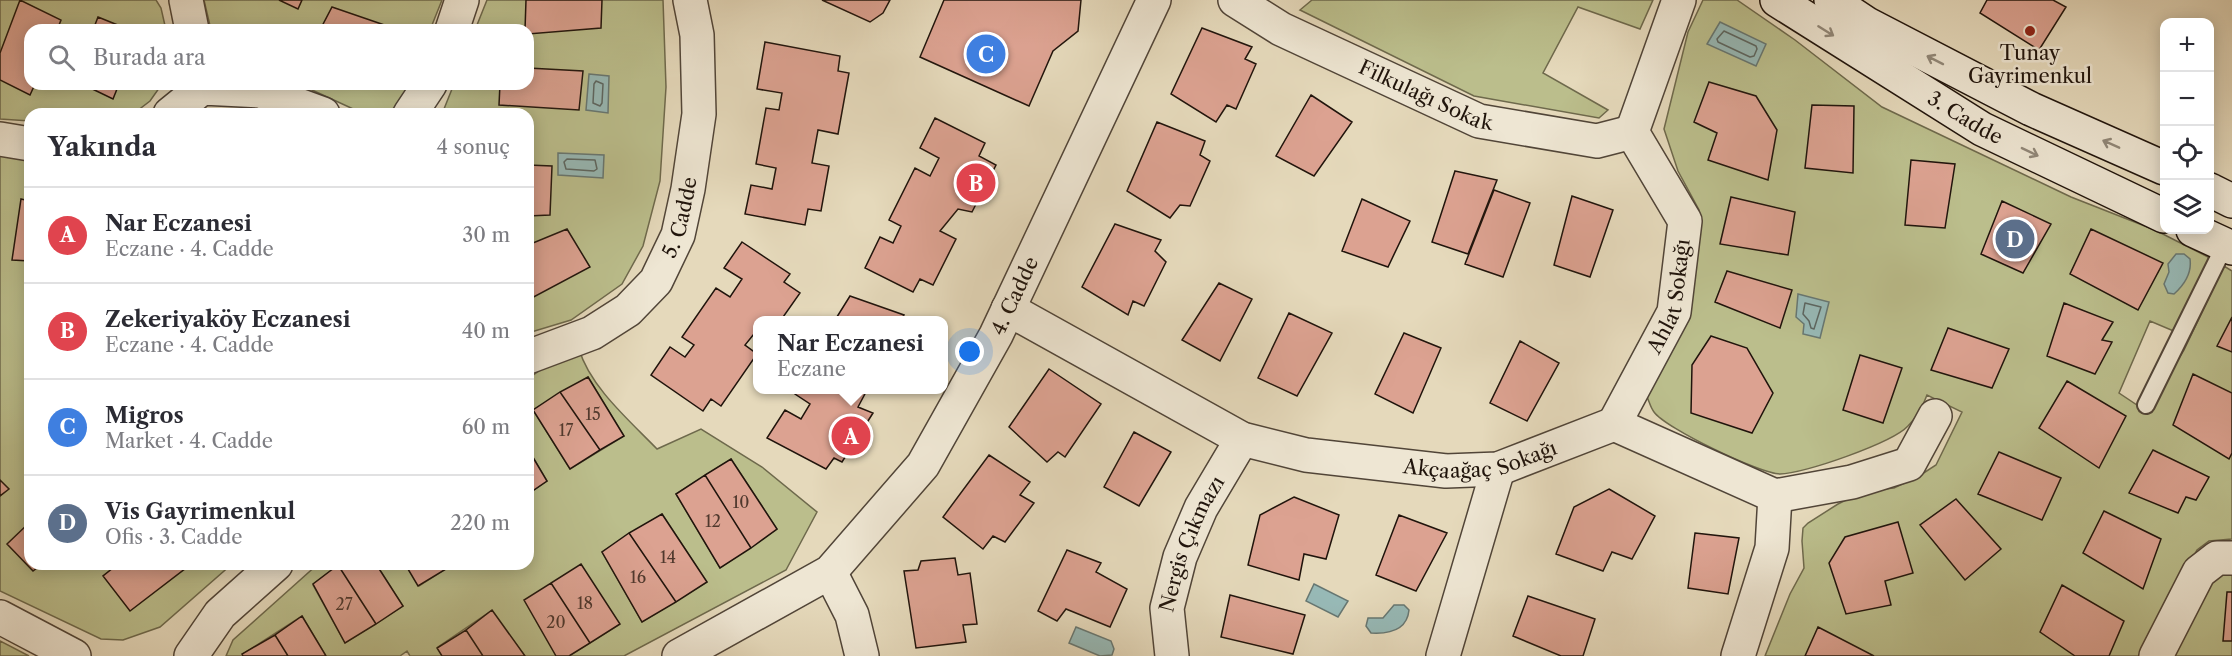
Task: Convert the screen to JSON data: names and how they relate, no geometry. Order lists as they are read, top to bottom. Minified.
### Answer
{"streets":{"street":["Filkulağı Sokak","3. Cadde","5. Cadde","Ahlat Sokağı","4. Cadde","Akçaağaç Sokağı","Nergis Çıkmazı"]},"crossings":[["Filkulağı Sokak","Ahlat Sokağı"],["Ahlat Sokağı","Akçaağaç Sokağı"],["4. Cadde","Akçaağaç Sokağı"],["Akçaağaç Sokağı","Nergis Çıkmazı"]],"places":["Tunay Gayrimenkul"],"house_numbers":["15","17","10","12","14","16","18","27","20"],"page":{"map_buttons":["+","−"],"search":"Burada ara","pins":["C","B","D","A"],"heading":["Yakında","4 sonuç"],"list":[{"mark":"A","name":"Nar Eczanesi","note":"Eczane · 4. Cadde","value":"30 m"},{"mark":"B","name":"Zekeriyaköy Eczanesi","note":"Eczane · 4. Cadde","value":"40 m"},{"mark":"C","name":"Migros","note":"Market · 4. Cadde","value":"60 m"},{"mark":"D","name":"Vis Gayrimenkul","note":"Ofis · 3. Cadde","value":"220 m"}],"popup":["Nar Eczanesi","Eczane"]}}
